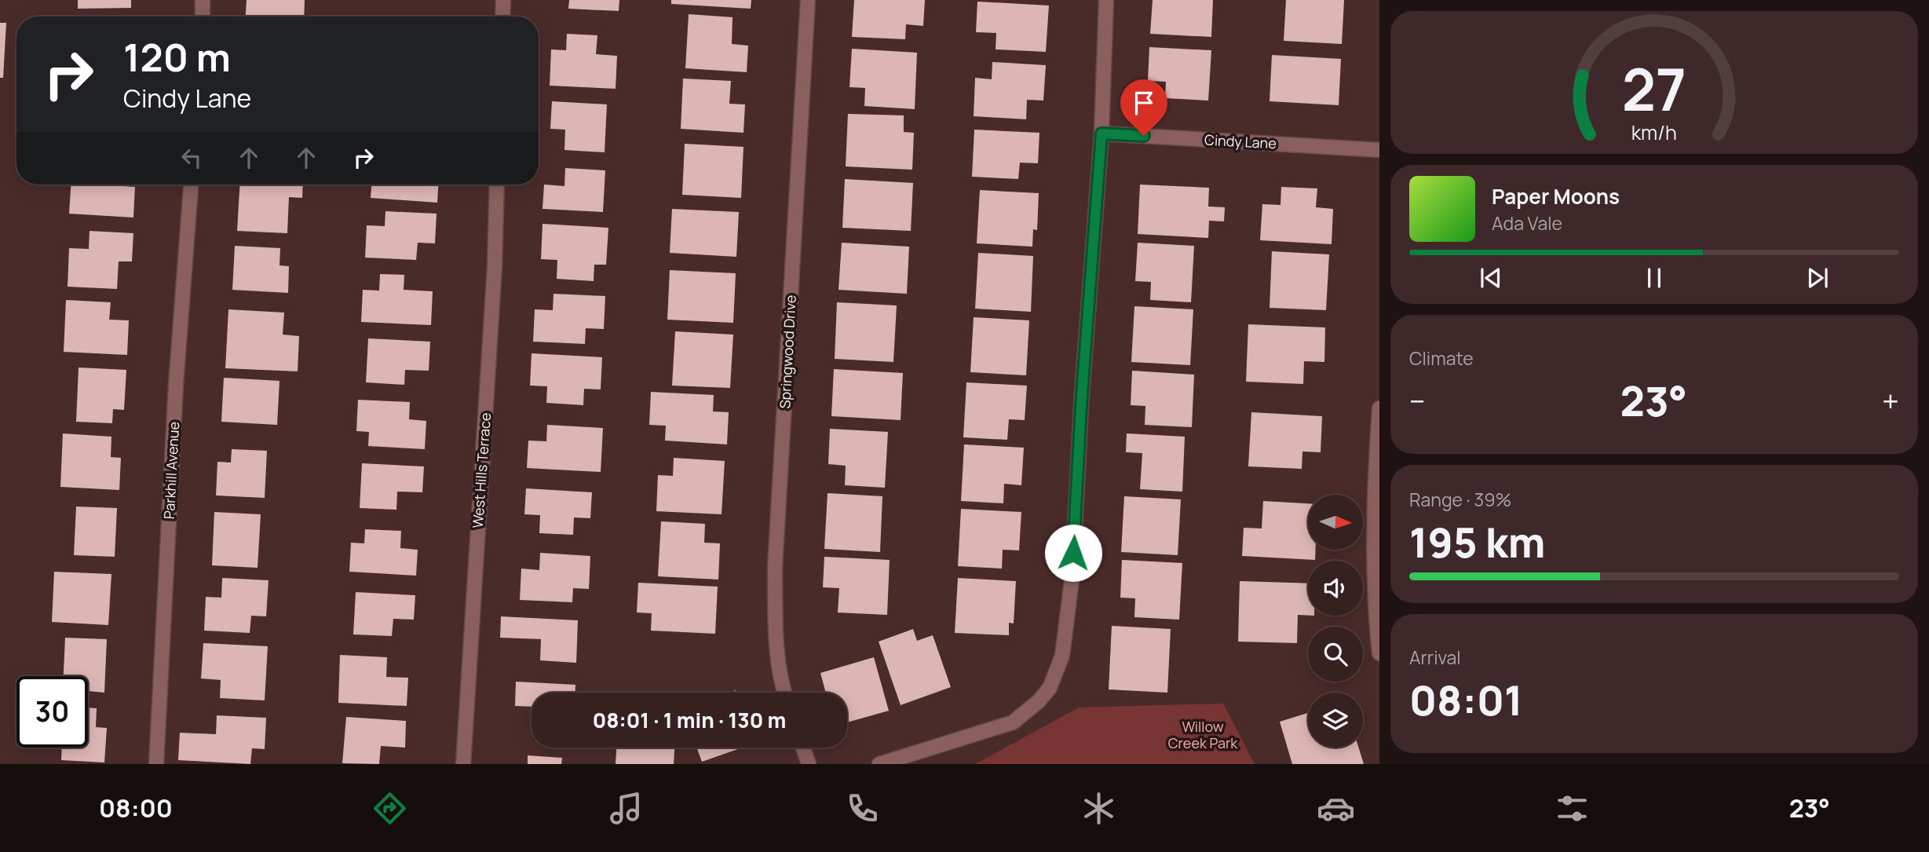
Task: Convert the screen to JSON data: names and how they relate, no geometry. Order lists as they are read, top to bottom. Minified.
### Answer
{"streets":{"street":["Cindy Lane","Springwood Drive","Parkhill Avenue","West Hills Terrace"]},"parks":["Willow Creek Park"],"north":"right","page":{"turn":["120 m","Cindy Lane"],"song":["Paper Moons","Ada Vale"],"tile":["Climate",["Range · 39%","195 km"],["Arrival","08:01"]],"heat":["−","23°","+"],"limit":"30","trip":"08:01 · 1 min · 130 m","tabs":["08:00","23°"],"gauge":["27","km/h"]}}
